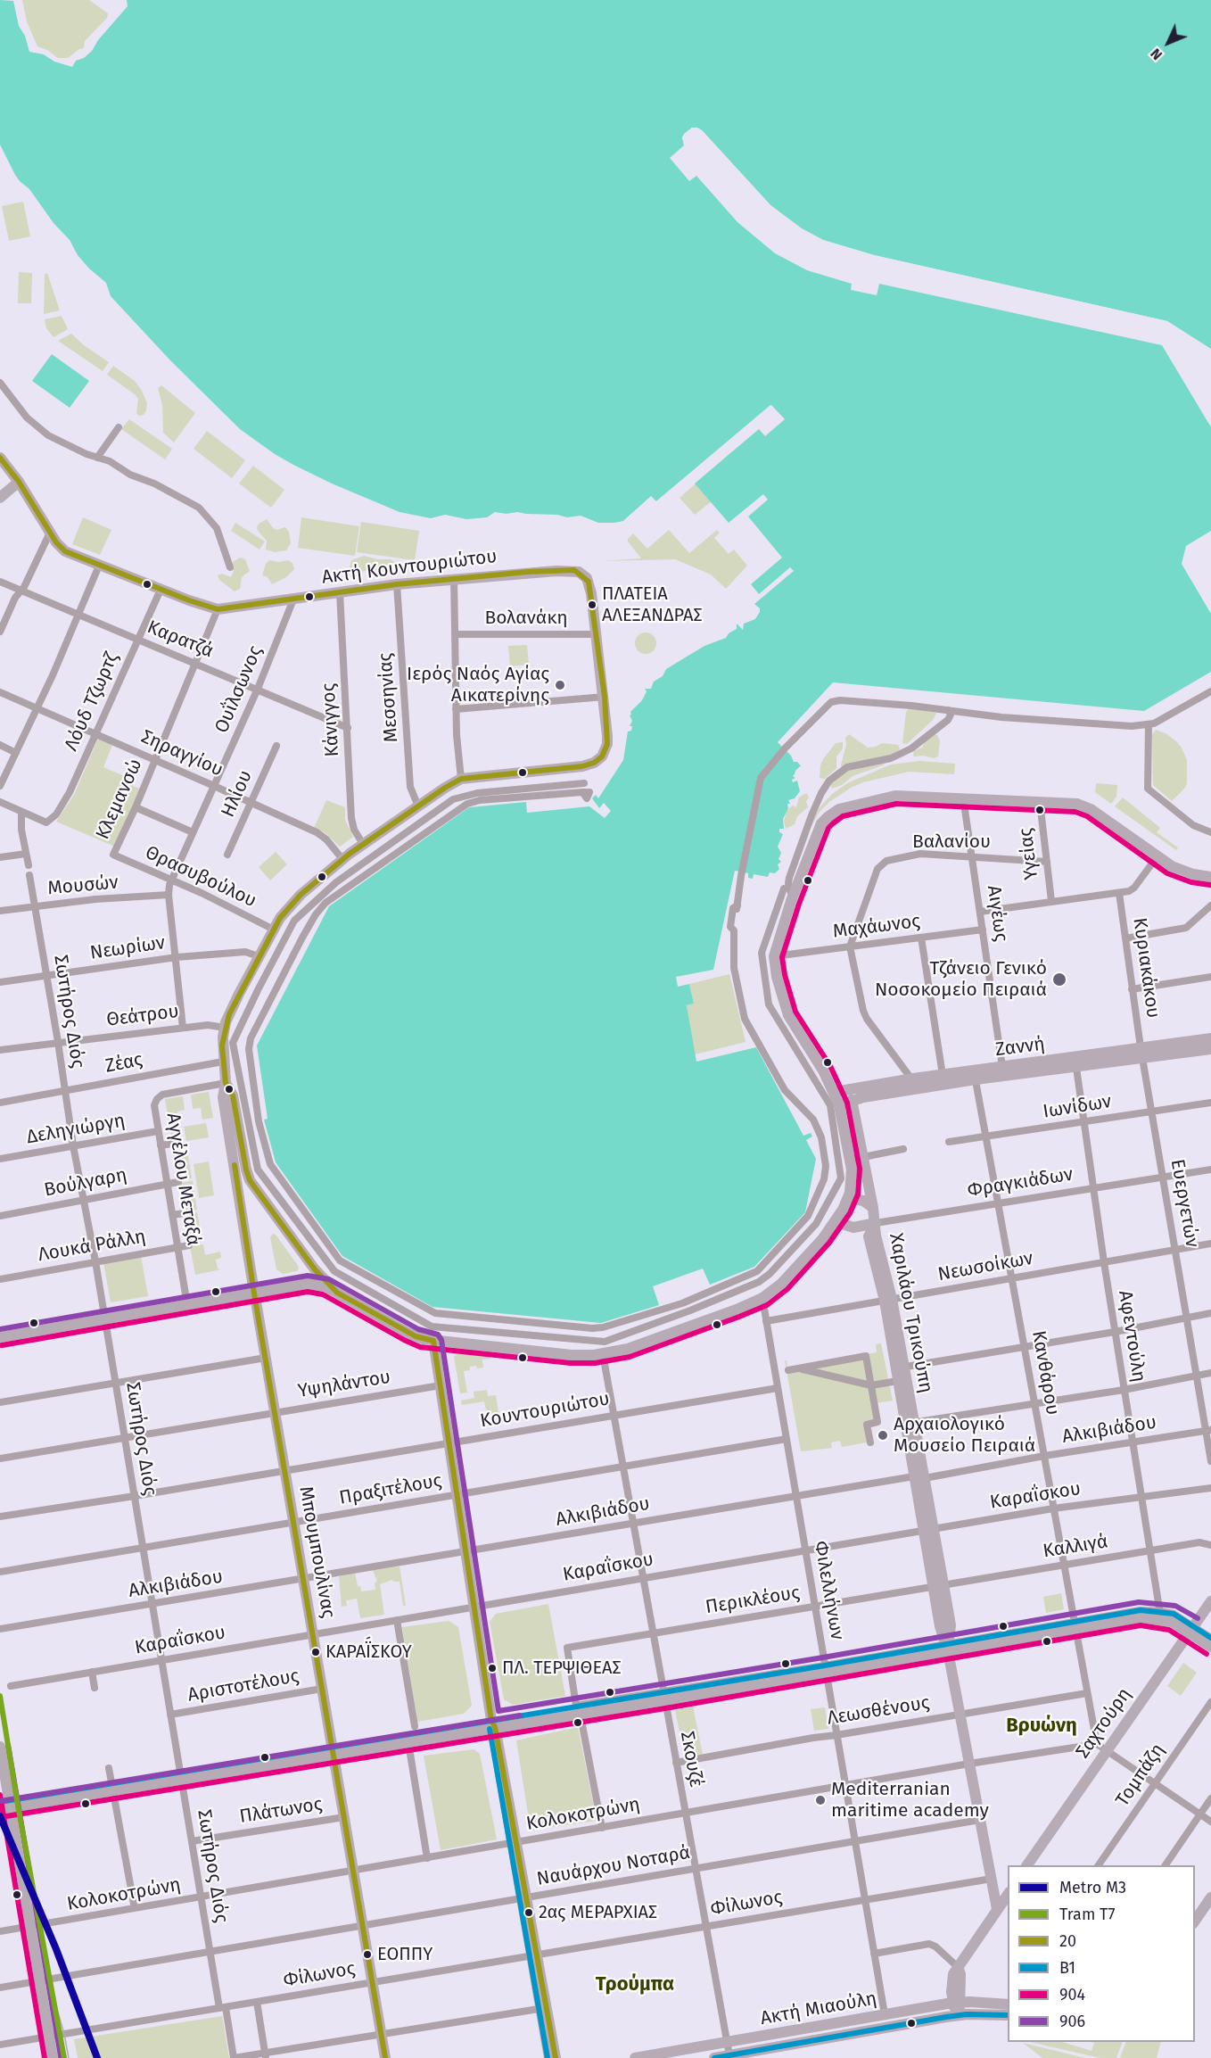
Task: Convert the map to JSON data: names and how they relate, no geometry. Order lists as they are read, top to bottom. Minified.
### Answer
{"streets":{"main road":["Ακτή Κουντουριώτου","Ζαννή","Φραγκιάδων","Χαριλάου Τρικούπη","Μπουμπουλίνας","Σαχτούρη","Ακτή Μιαούλη"],"street":["Βολανάκη","Καρατζά","Ουΐλσωνος","Μεσσηνίας","Λόυδ Τζωρτζ","Κάνιγγος","Σηραγγίου","Ηλίου","Κλεμανσώ","Βαλανίου","Υγείας","Θρασυβούλου","Μουσών","Αιγέως","Μαχάωνος","Νεωρίων","Κυριακάκου","Σωτήρος Διός","Θεάτρου","Ζέας","Ιωνίδων","Δεληγιώργη","Αγγέλου Μεταξά","Βούλγαρη","Ευεργετών","Λουκά Ράλλη","Νεωσοίκων","Αφεντούλη","Κανθάρου","Υψηλάντου","Κουντουριώτου","Αλκιβιάδου","Πραξιτέλους","Καραΐσκου","Καλλιγά","Φιλελλήνων","Περικλέους","Αριστοτέλους","Λεωσθένους","Σκουζέ","Τομπάζη","Πλάτωνος","Κολοκοτρώνη","Ναυάρχου Νοταρά","Φίλωνος"]},"crossings":[["Ακτή Κουντουριώτου","Βολανάκη"],["Ακτή Κουντουριώτου","Ουΐλσωνος"],["Ακτή Κουντουριώτου","Μεσσηνίας"],["Ακτή Κουντουριώτου","Λόυδ Τζωρτζ"],["Ακτή Κουντουριώτου","Κάνιγγος"],["Ακτή Κουντουριώτου","Κλεμανσώ"],["Καρατζά","Ουΐλσωνος"],["Καρατζά","Λόυδ Τζωρτζ"],["Καρατζά","Κάνιγγος"],["Καρατζά","Κλεμανσώ"],["Ουΐλσωνος","Σηραγγίου"],["Ουΐλσωνος","Θρασυβούλου"],["Ουΐλσωνος","Μουσών"],["Ουΐλσωνος","Νεωρίων"],["Ουΐλσωνος","Θεάτρου"],["Λόυδ Τζωρτζ","Σηραγγίου"],["Σηραγγίου","Ηλίου"],["Σηραγγίου","Κλεμανσώ"],["Κλεμανσώ","Θρασυβούλου"],["Βαλανίου","Υγείας"],["Βαλανίου","Αιγέως"],["Βαλανίου","Μαχάωνος"],["Μουσών","Σωτήρος Διός"],["Αιγέως","Μαχάωνος"],["Αιγέως","Ζαννή"],["Νεωρίων","Σωτήρος Διός"],["Κυριακάκου","Ζαννή"],["Κυριακάκου","Ευεργετών"],["Σωτήρος Διός","Θεάτρου"],["Σωτήρος Διός","Ζέας"],["Σωτήρος Διός","Δεληγιώργη"],["Σωτήρος Διός","Βούλγαρη"],["Σωτήρος Διός","Λουκά Ράλλη"],["Σωτήρος Διός","Υψηλάντου"],["Σωτήρος Διός","Κουντουριώτου"],["Σωτήρος Διός","Αλκιβιάδου"],["Σωτήρος Διός","Πραξιτέλους"],["Σωτήρος Διός","Καραΐσκου"],["Σωτήρος Διός","Αριστοτέλους"],["Σωτήρος Διός","Πλάτωνος"],["Σωτήρος Διός","Κολοκοτρώνη"],["Σωτήρος Διός","Ναυάρχου Νοταρά"],["Σωτήρος Διός","Φίλωνος"],["Ζαννή","Ευεργετών"],["Ζαννή","Χαριλάου Τρικούπη"],["Ζαννή","Αφεντούλη"],["Ζαννή","Κανθάρου"],["Ιωνίδων","Ευεργετών"],["Ιωνίδων","Αφεντούλη"],["Ιωνίδων","Κανθάρου"],["Δεληγιώργη","Αγγέλου Μεταξά"],["Αγγέλου Μεταξά","Βούλγαρη"],["Αγγέλου Μεταξά","Λουκά Ράλλη"],["Αγγέλου Μεταξά","Μπουμπουλίνας"],["Φραγκιάδων","Ευεργετών"],["Φραγκιάδων","Χαριλάου Τρικούπη"],["Φραγκιάδων","Αφεντούλη"],["Φραγκιάδων","Κανθάρου"],["Ευεργετών","Νεωσοίκων"],["Ευεργετών","Αλκιβιάδου"],["Νεωσοίκων","Χαριλάου Τρικούπη"],["Νεωσοίκων","Αφεντούλη"],["Νεωσοίκων","Κανθάρου"],["Νεωσοίκων","Φιλελλήνων"],["Χαριλάου Τρικούπη","Αλκιβιάδου"],["Χαριλάου Τρικούπη","Καραΐσκου"],["Χαριλάου Τρικούπη","Καλλιγά"],["Χαριλάου Τρικούπη","Περικλέους"],["Χαριλάου Τρικούπη","Λεωσθένους"],["Χαριλάου Τρικούπη","Κολοκοτρώνη"],["Χαριλάου Τρικούπη","Ναυάρχου Νοταρά"],["Χαριλάου Τρικούπη","Φίλωνος"],["Αφεντούλη","Αλκιβιάδου"],["Αφεντούλη","Καραΐσκου"],["Αφεντούλη","Καλλιγά"],["Κανθάρου","Αλκιβιάδου"],["Κανθάρου","Καραΐσκου"],["Κανθάρου","Καλλιγά"],["Κανθάρου","Λεωσθένους"],["Κανθάρου","Κολοκοτρώνη"],["Υψηλάντου","Μπουμπουλίνας"],["Κουντουριώτου","Μπουμπουλίνας"],["Κουντουριώτου","Φιλελλήνων"],["Κουντουριώτου","Σκουζέ"],["Αλκιβιάδου","Μπουμπουλίνας"],["Αλκιβιάδου","Φιλελλήνων"],["Αλκιβιάδου","Σκουζέ"],["Πραξιτέλους","Μπουμπουλίνας"],["Πραξιτέλους","Φιλελλήνων"],["Πραξιτέλους","Σκουζέ"],["Καραΐσκου","Μπουμπουλίνας"],["Καραΐσκου","Φιλελλήνων"],["Καραΐσκου","Σκουζέ"],["Καλλιγά","Περικλέους"],["Μπουμπουλίνας","Αριστοτέλους"],["Μπουμπουλίνας","Πλάτωνος"],["Μπουμπουλίνας","Κολοκοτρώνη"],["Μπουμπουλίνας","Ναυάρχου Νοταρά"],["Μπουμπουλίνας","Φίλωνος"],["Φιλελλήνων","Περικλέους"],["Φιλελλήνων","Λεωσθένους"],["Φιλελλήνων","Κολοκοτρώνη"],["Φιλελλήνων","Ναυάρχου Νοταρά"],["Φιλελλήνων","Φίλωνος"],["Φιλελλήνων","Ακτή Μιαούλη"],["Περικλέους","Σκουζέ"],["Λεωσθένους","Σκουζέ"],["Σκουζέ","Κολοκοτρώνη"],["Σκουζέ","Ναυάρχου Νοταρά"],["Σκουζέ","Φίλωνος"],["Σκουζέ","Ακτή Μιαούλη"]],"districts":["Βρυώνη","Τρούμπα"],"places":["ΠΛΑΤΕΙΑ ΑΛΕΞΑΝΔΡΑΣ","Ιερός Ναός Αγίας Αικατερίνης","Τζάνειο Γενικό Νοσοκομείο Πειραιά","Αρχαιολογικό Μουσείο Πειραιά","ΚΑΡΑΪ́ΣΚΟΥ","ΠΛ. ΤΕΡΨΙΘΕΑΣ","Mediterranian maritime academy","2ας ΜΕΡΑΡΧΙΑΣ","ΕΟΠΠΥ"],"lines":["transit line 20","transit line 904","transit line 906","transit line Β1","tram line Τ7","metro line Μ3"],"legend":["Metro Μ3","Tram Τ7","20","Β1","904","906"],"north":"bottom left"}
